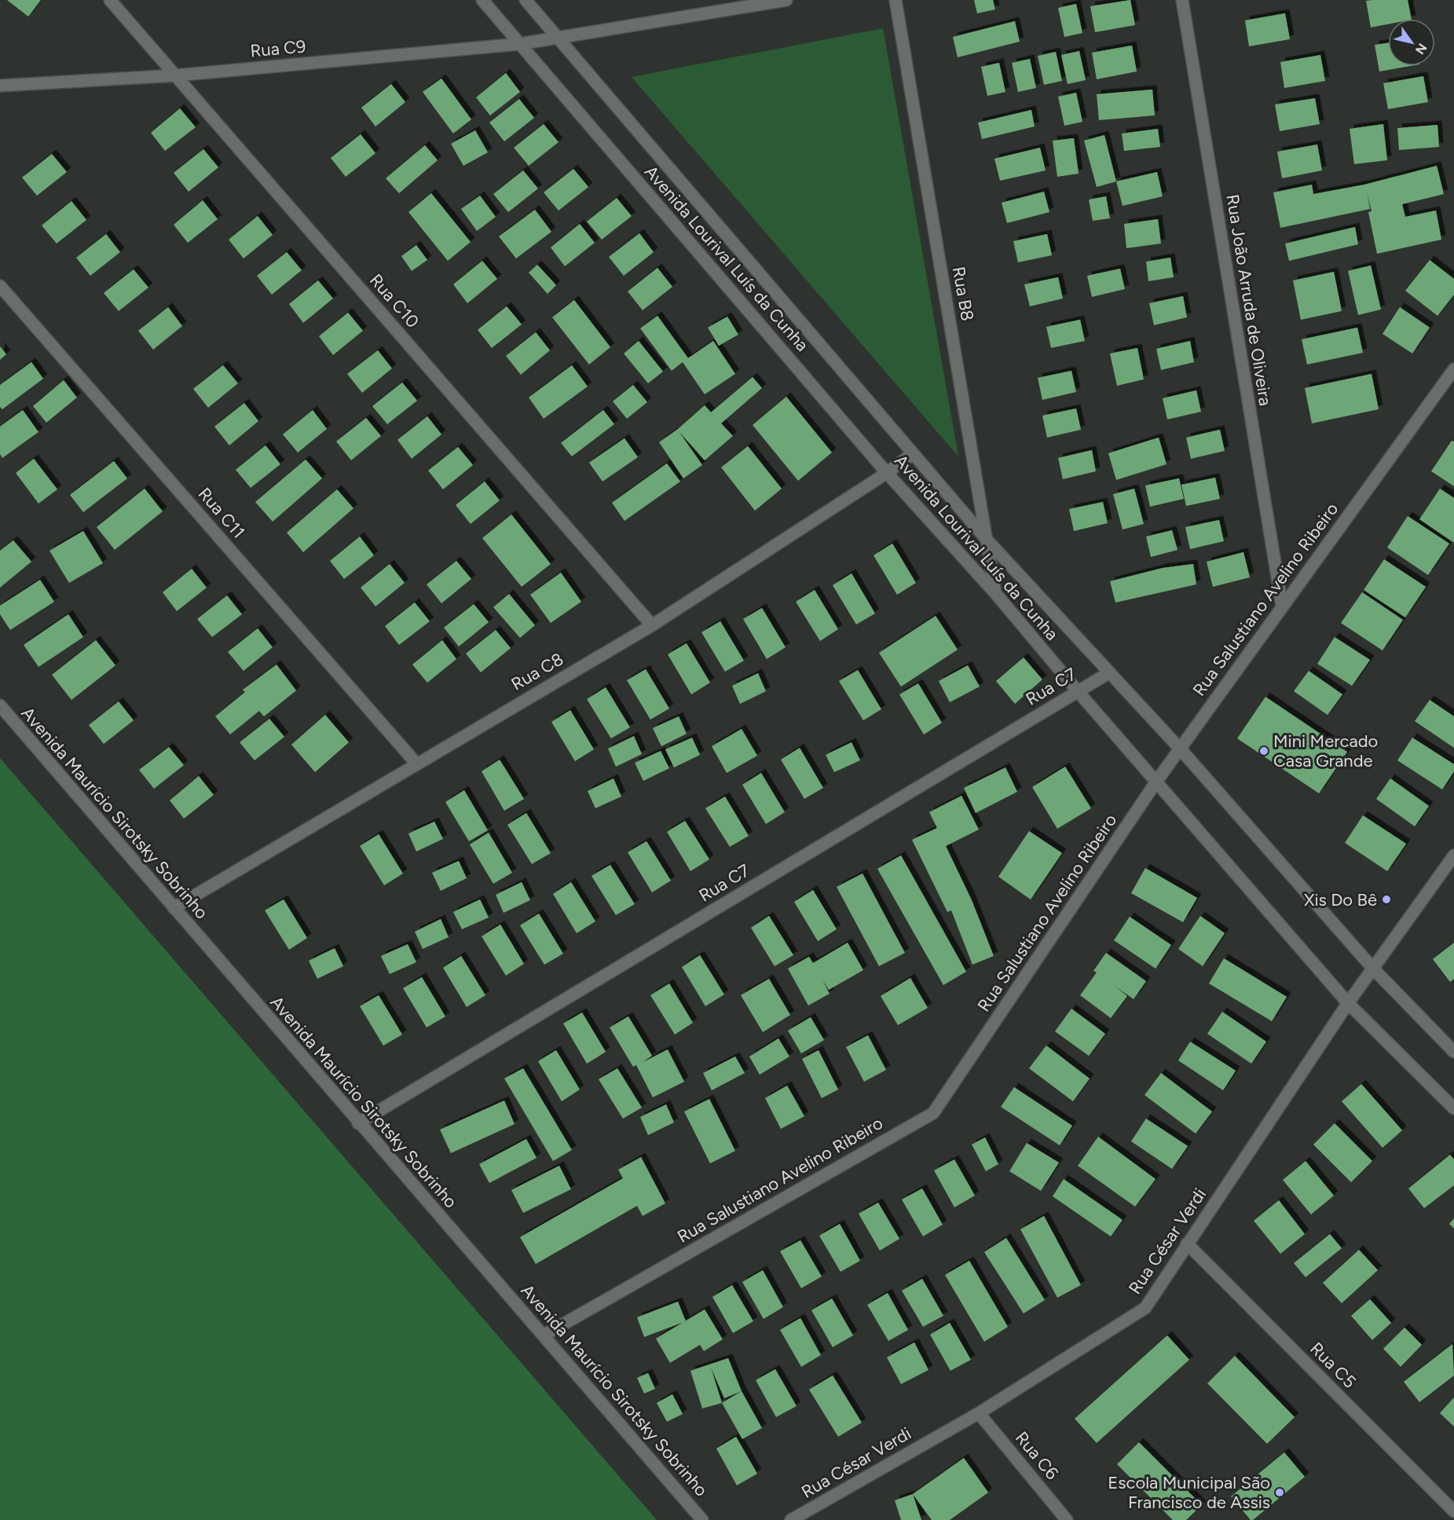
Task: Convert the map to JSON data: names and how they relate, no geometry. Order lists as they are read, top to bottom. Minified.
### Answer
{"streets":{"street":["Rua C9","Avenida Lourival Luís da Cunha","Rua B8","Rua João Arruda de Oliveira","Rua C10","Rua C11","Rua Salustiano Avelino Ribeiro","Rua C8","Rua C7","Avenida Maurício Sirotsky Sobrinho","Rua César Verdi","Rua C5","Rua C6"]},"crossings":[["Rua C9","Avenida Lourival Luís da Cunha"],["Rua C9","Rua C10"],["Avenida Lourival Luís da Cunha","Rua B8"],["Avenida Lourival Luís da Cunha","Rua Salustiano Avelino Ribeiro"],["Avenida Lourival Luís da Cunha","Rua C8"],["Avenida Lourival Luís da Cunha","Rua C7"],["Avenida Lourival Luís da Cunha","Rua César Verdi"],["Rua João Arruda de Oliveira","Rua Salustiano Avelino Ribeiro"],["Rua C10","Rua C8"],["Rua C11","Rua C8"],["Rua Salustiano Avelino Ribeiro","Avenida Maurício Sirotsky Sobrinho"],["Rua C8","Avenida Maurício Sirotsky Sobrinho"],["Rua C7","Avenida Maurício Sirotsky Sobrinho"],["Rua César Verdi","Rua C5"],["Rua César Verdi","Rua C6"]],"places":["Mini Mercado Casa Grande","Xis Do Bê","Escola Municipal São Francisco de Assis"],"north":"bottom right"}
